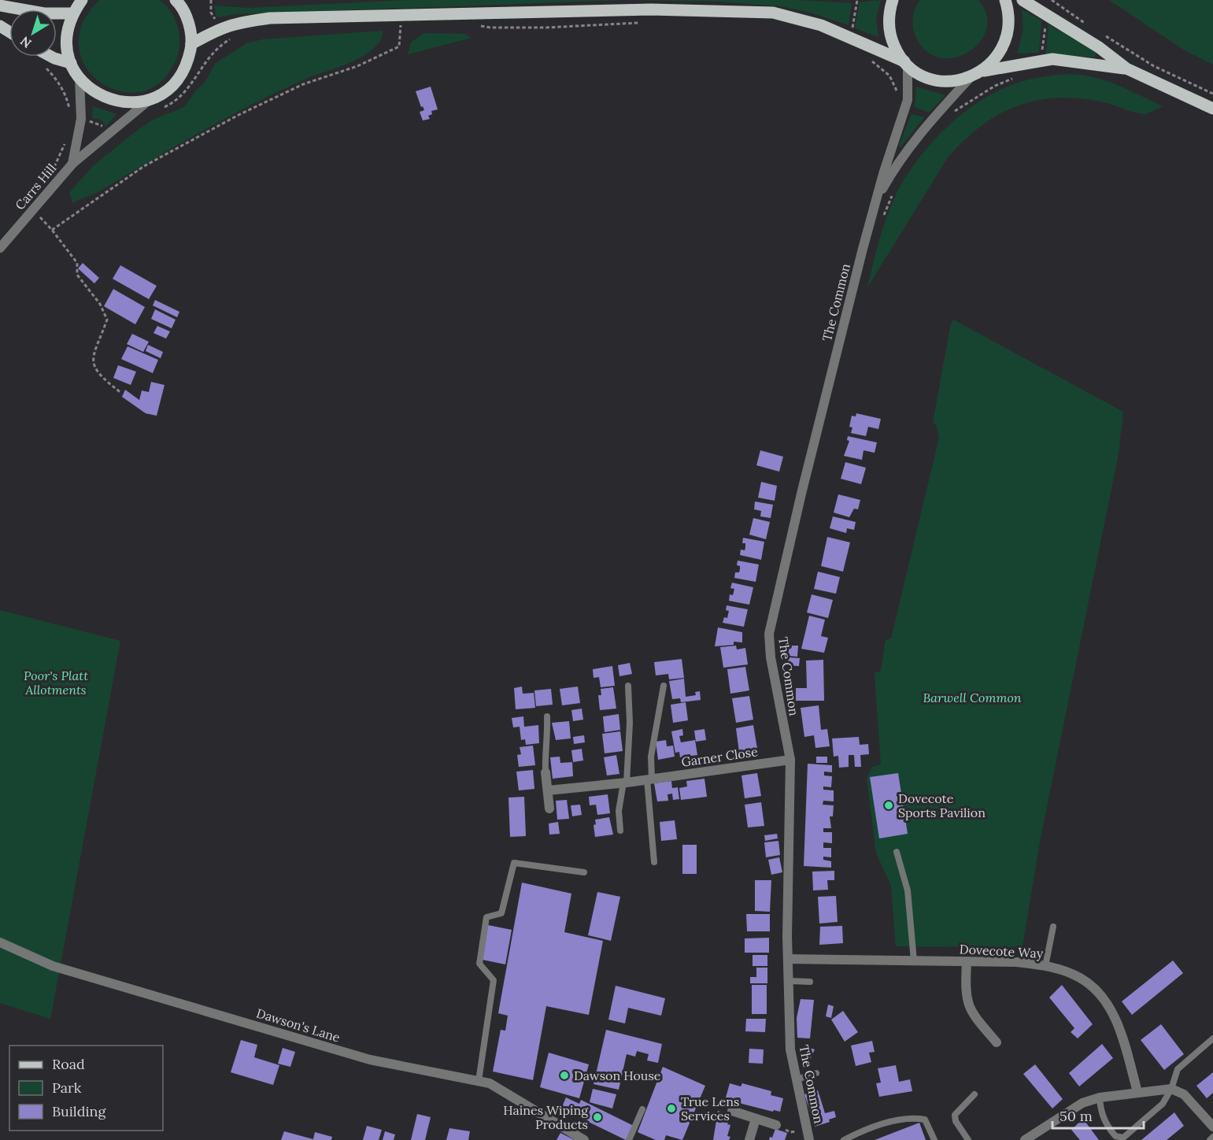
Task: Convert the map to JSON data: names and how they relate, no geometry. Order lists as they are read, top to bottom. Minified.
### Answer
{"streets":{"street":["Carrs Hill","The Common","Garner Close","Dovecote Way","Dawson's Lane"]},"crossings":[["The Common","Garner Close"],["The Common","Dovecote Way"]],"parks":["Poor's Platt Allotments","Barwell Common"],"places":["Dovecote Sports Pavilion","Dawson House","True Lens Services","Haines Wiping Products"],"legend":["Road","Park","Building"],"scale_bar":"50 m","north":"bottom left"}
